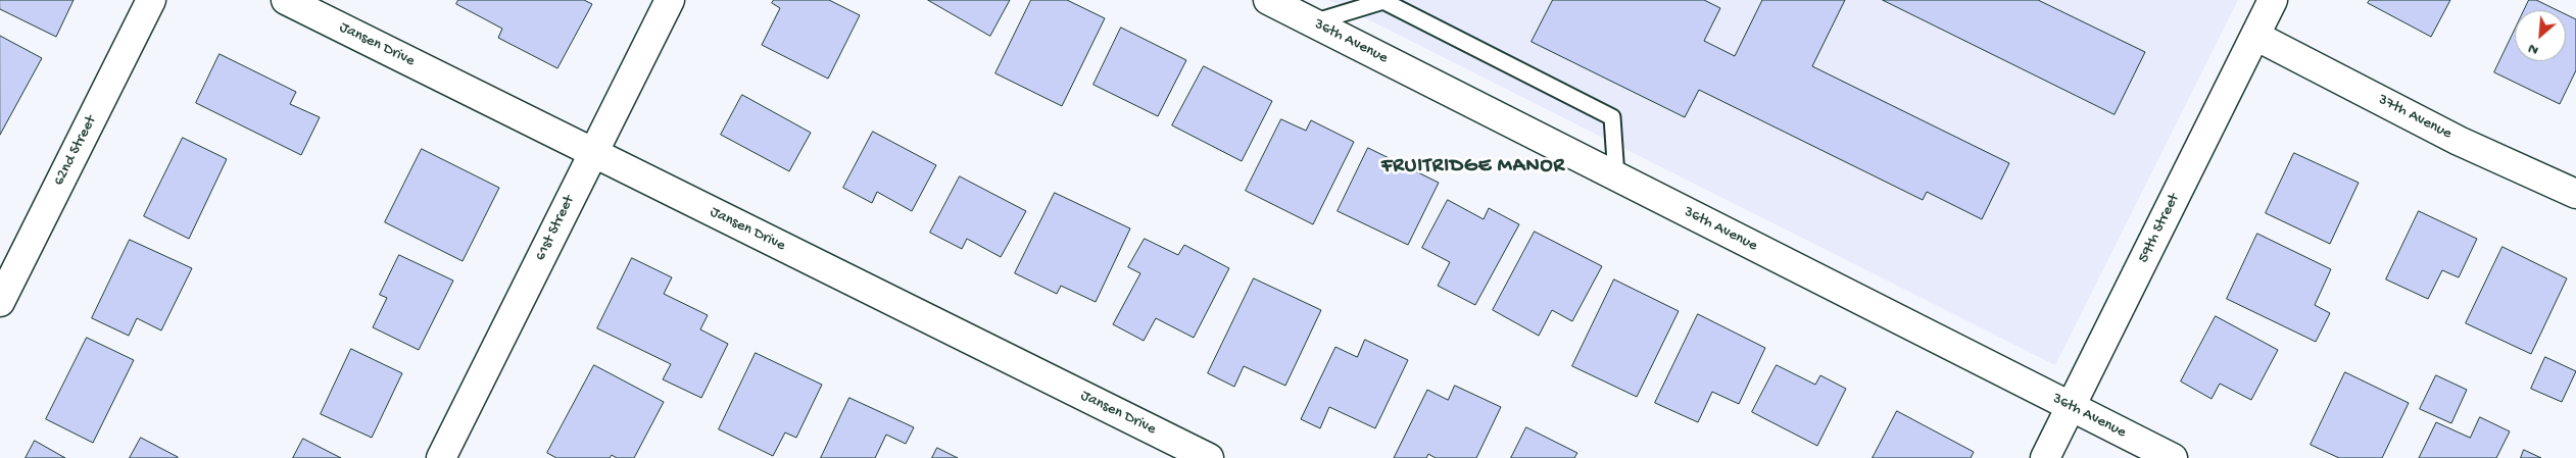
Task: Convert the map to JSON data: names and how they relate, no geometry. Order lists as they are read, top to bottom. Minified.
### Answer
{"streets":{"street":["36th Avenue","Jansen Drive","37th Avenue","62nd Street","61st Street","59th Street"]},"crossings":[["36th Avenue","59th Street"],["Jansen Drive","61st Street"],["37th Avenue","59th Street"]],"districts":["FRUITRIDGE MANOR"],"north":"bottom left"}
